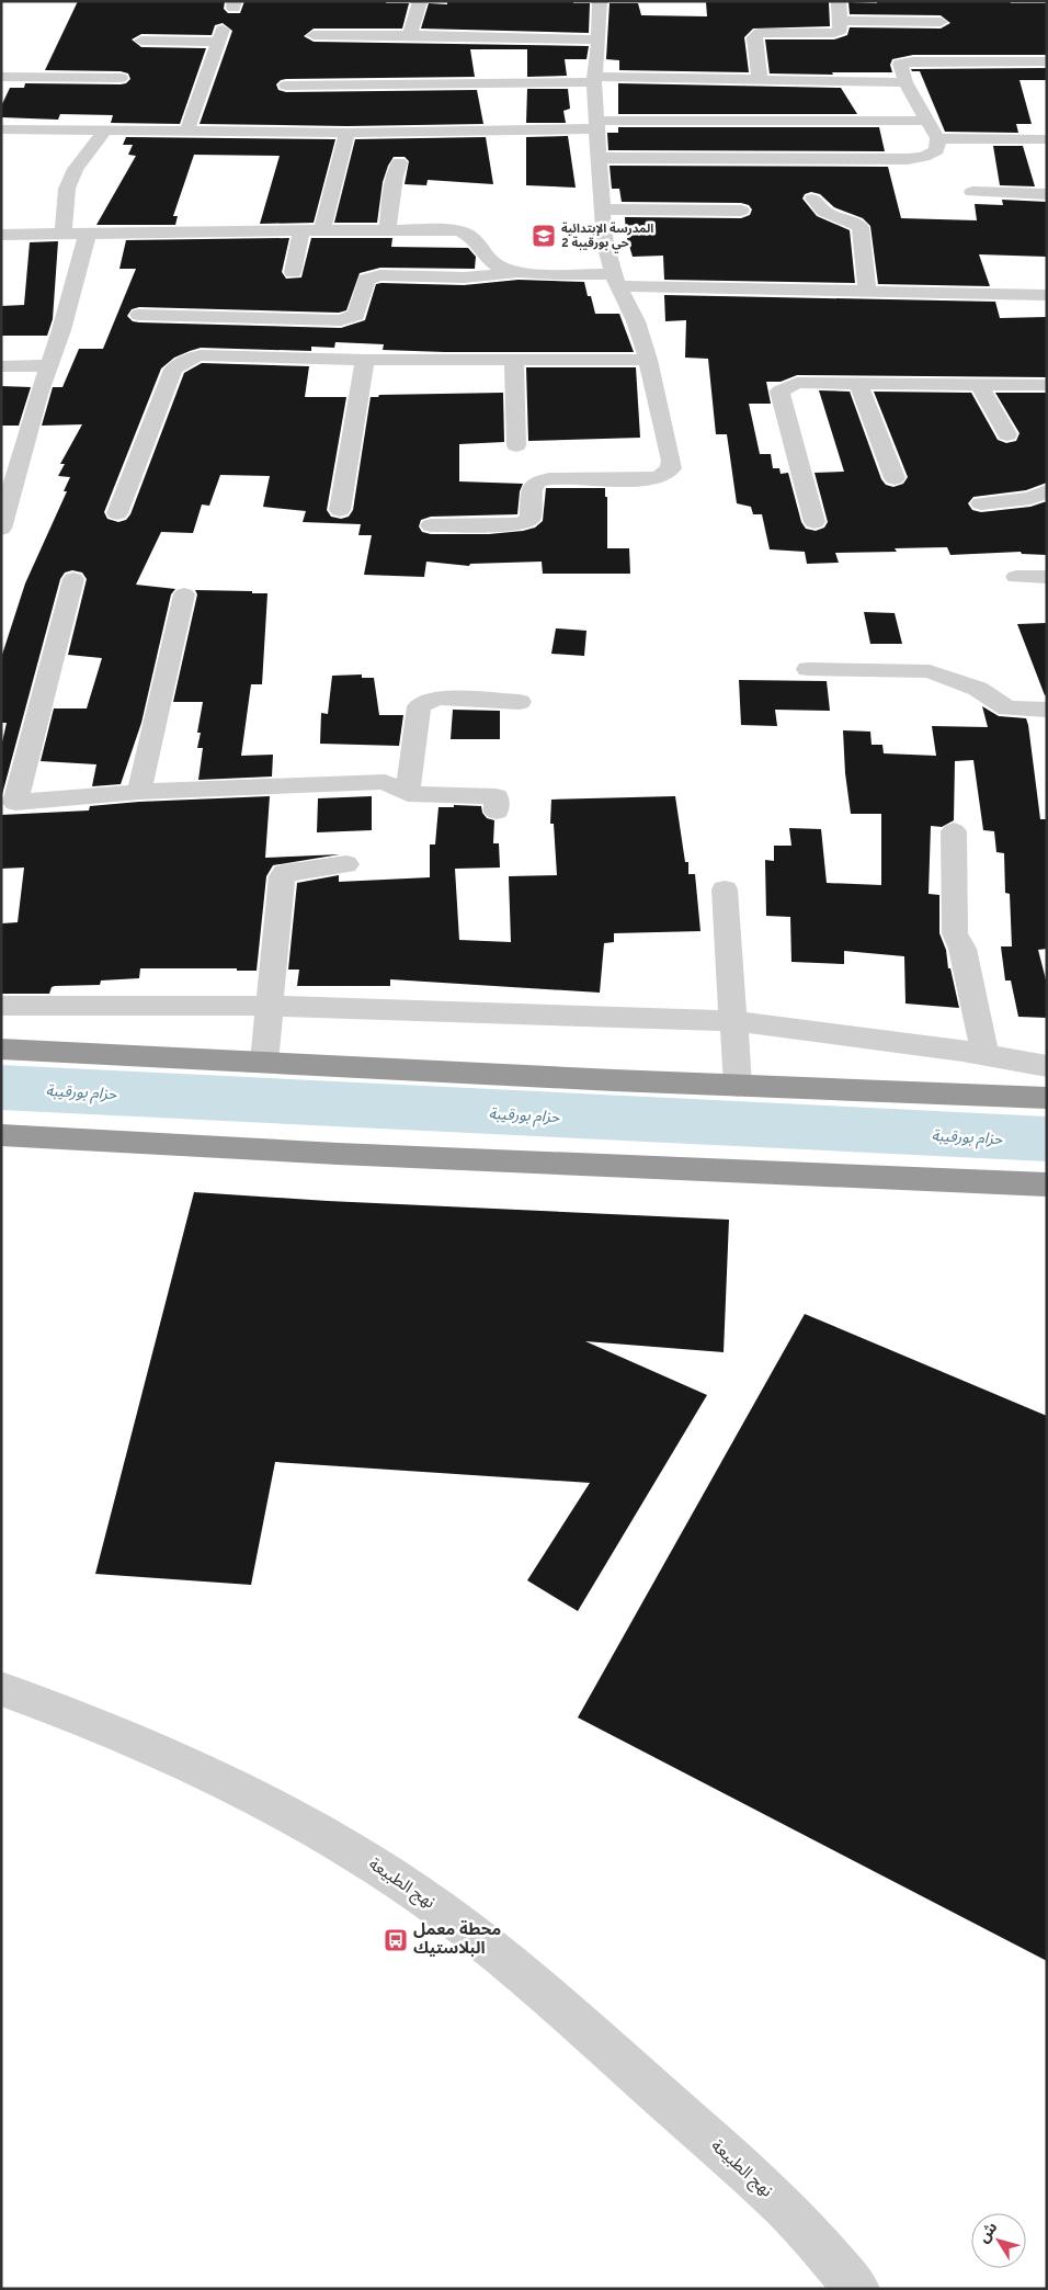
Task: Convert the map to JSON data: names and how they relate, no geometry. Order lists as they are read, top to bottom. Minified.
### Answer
{"streets":{"street":["نهج الطبيعة"]},"water":["حزام بورقيبة"],"places":{"school or university":["المدرسة الإبتدائية حي بورقيبة 2"],"bus stop":["محطة معمل البلاستيك"]},"north":"top left"}
